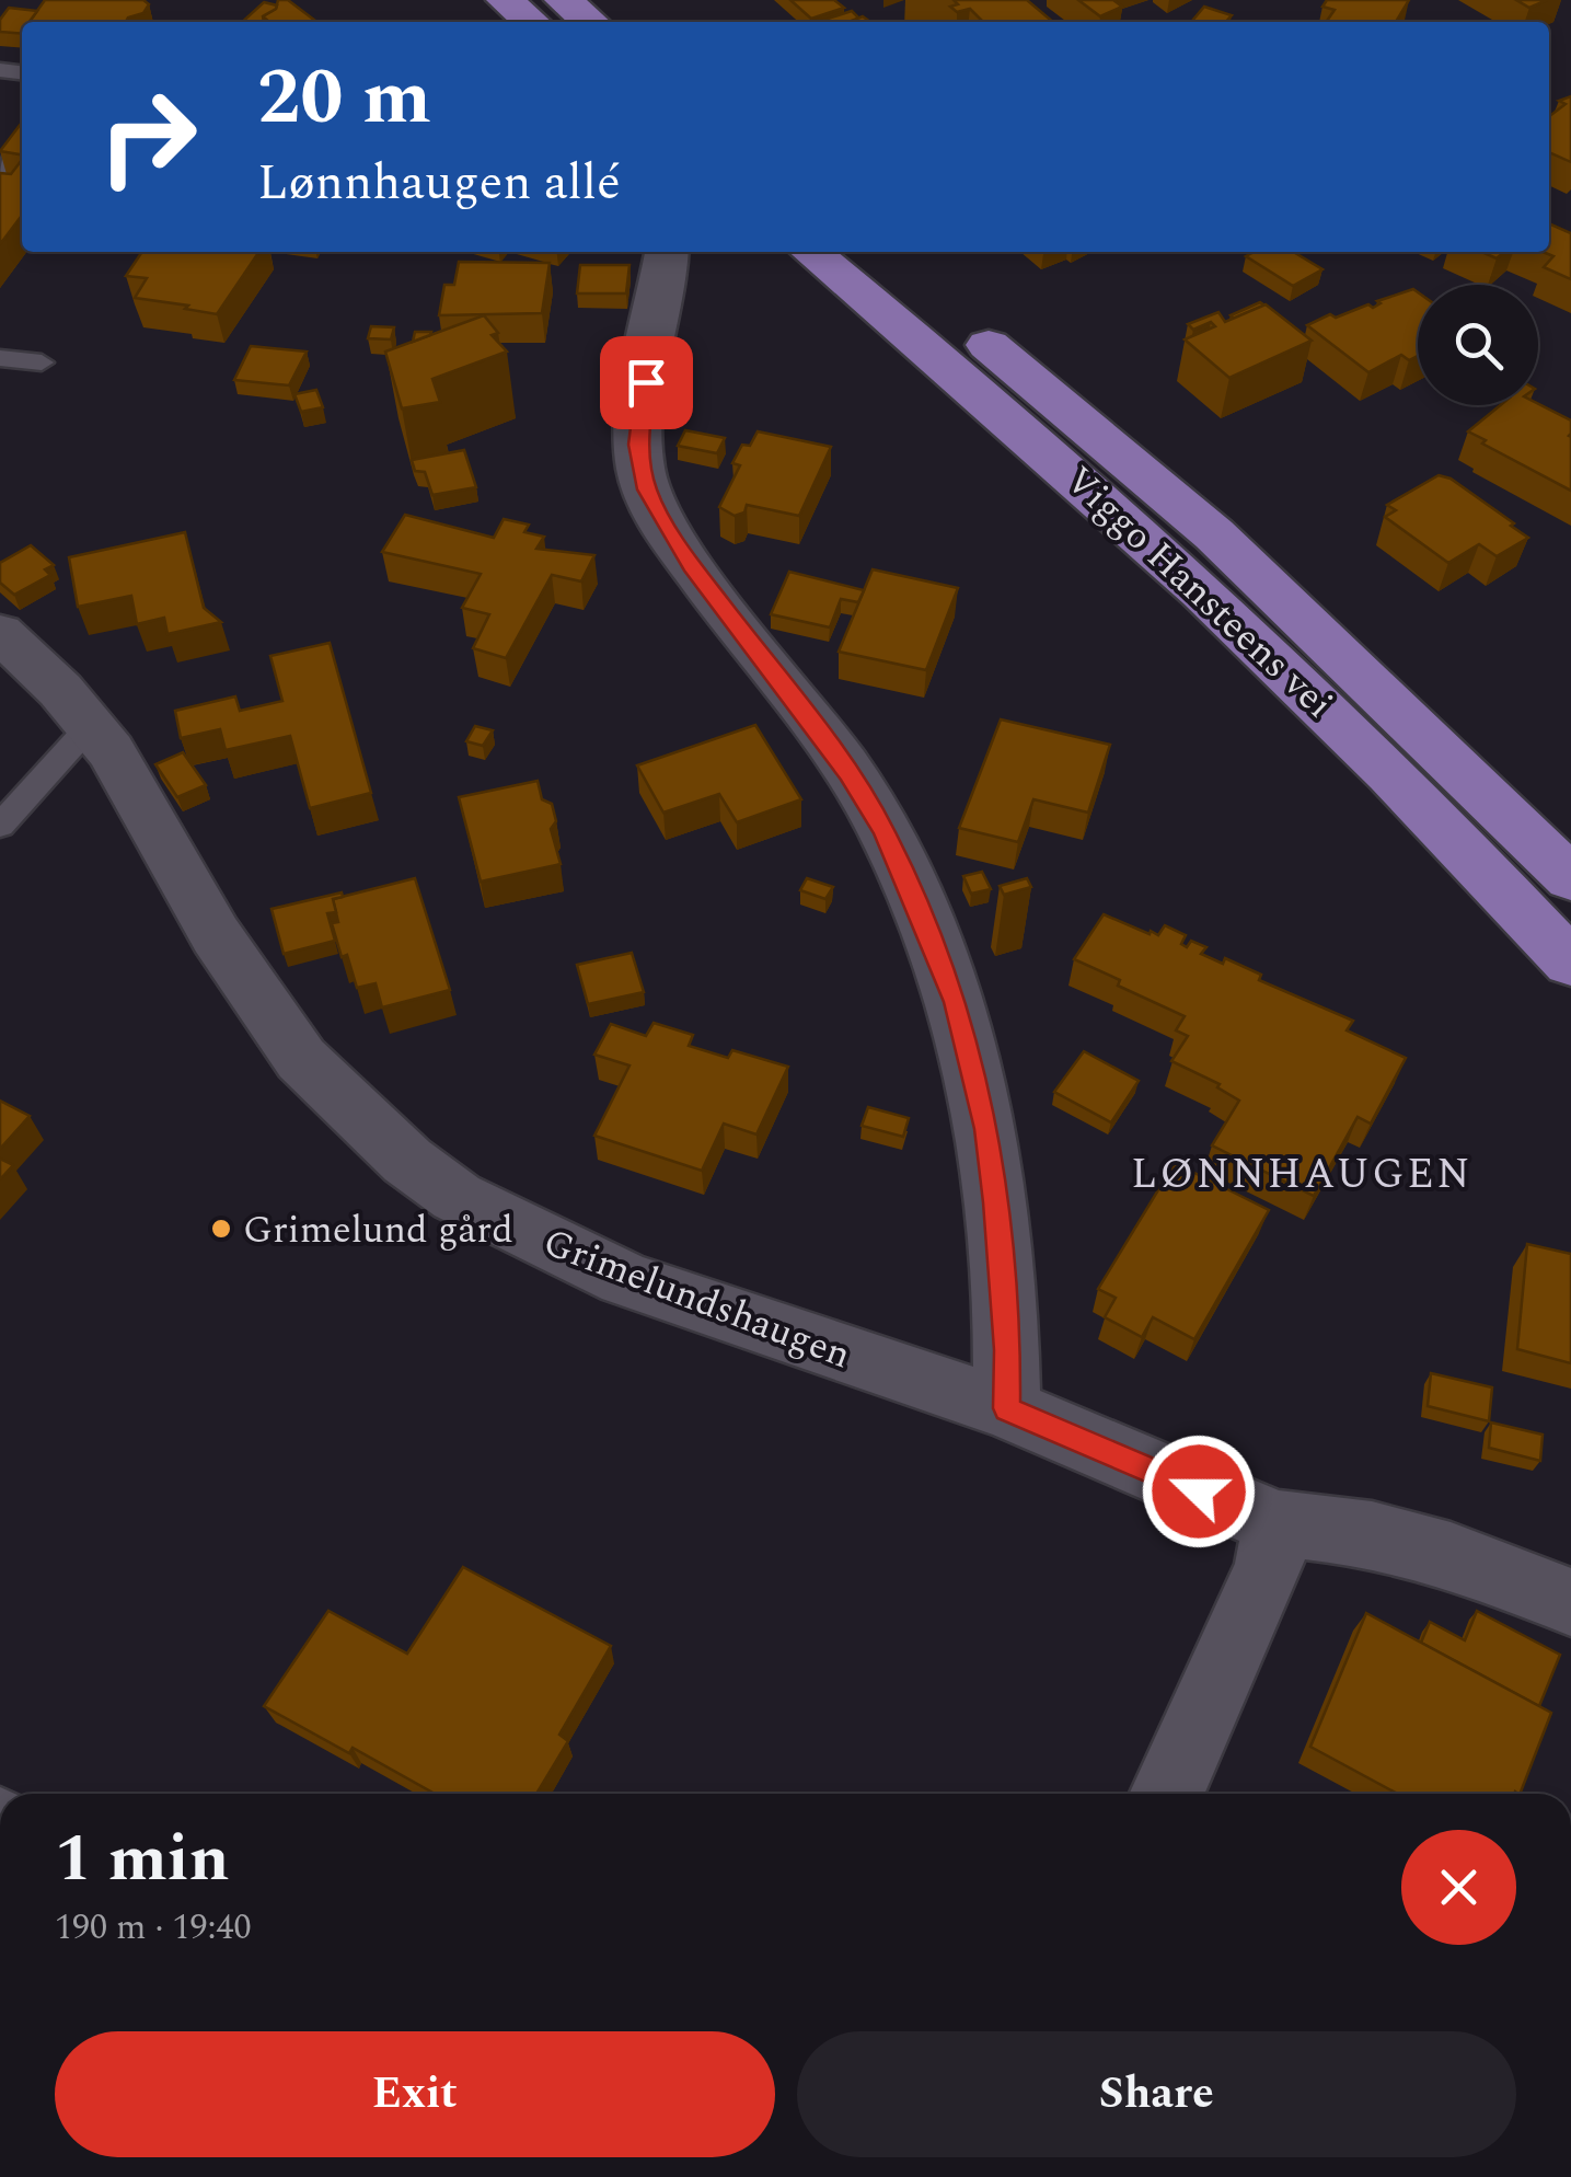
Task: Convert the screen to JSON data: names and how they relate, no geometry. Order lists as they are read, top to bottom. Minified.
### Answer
{"streets":{"highway":["Viggo Hansteens vei"],"street":["Grimelundshaugen"]},"districts":["LØNNHAUGEN"],"places":["Grimelund gård"],"page":{"turn":["20 m","Lønnhaugen allé"],"heading":["1 min","190 m · 19:40"],"buttons":["Exit","Share"]}}
